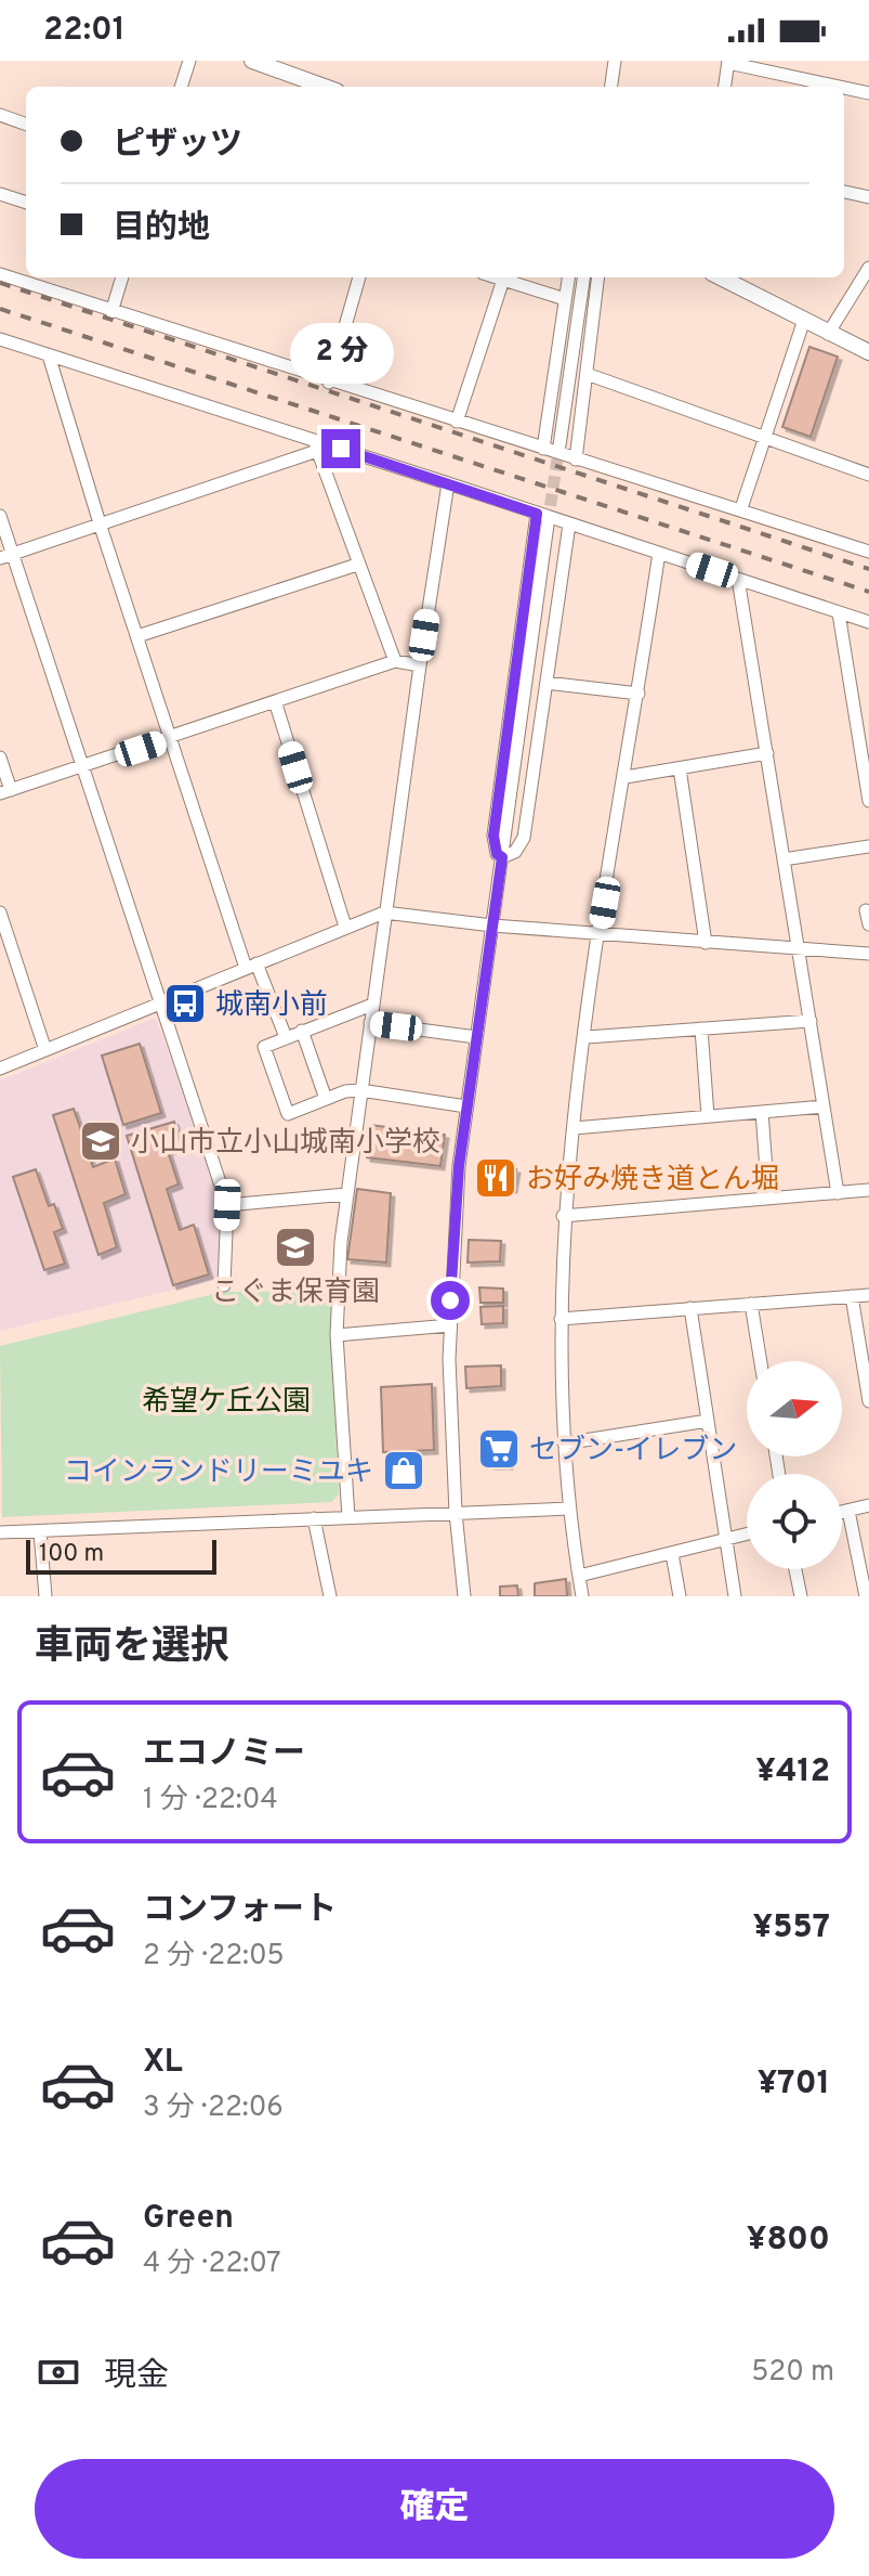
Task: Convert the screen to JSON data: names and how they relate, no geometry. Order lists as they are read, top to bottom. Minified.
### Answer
{"parks":["希望ケ丘公園"],"places":{"bus stop":["城南小前"],"school or university":["小山市立小山城南小学校","こぐま保育園"],"restaurant":["お好み焼き道とん堀"],"supermarket":["セブン-イレブン"],"shop":["コインランドリーミユキ"]},"scale_bar":"100 m","north":"right","page":{"status":"22:01","banner":["ピザッツ","目的地"],"bubble":"2 分","scale":"100 m","heading":"車両を選択","list":[{"name":"エコノミー","note":"1 分 · 22:04","value":"¥412"},{"name":"コンフォート","note":"2 分 · 22:05","value":"¥557"},{"name":"XL","note":"3 分 · 22:06","value":"¥701"},{"name":"Green","note":"4 分 · 22:07","value":"¥800"}],"pay":["現金","520 m"],"buttons":"確定"}}
